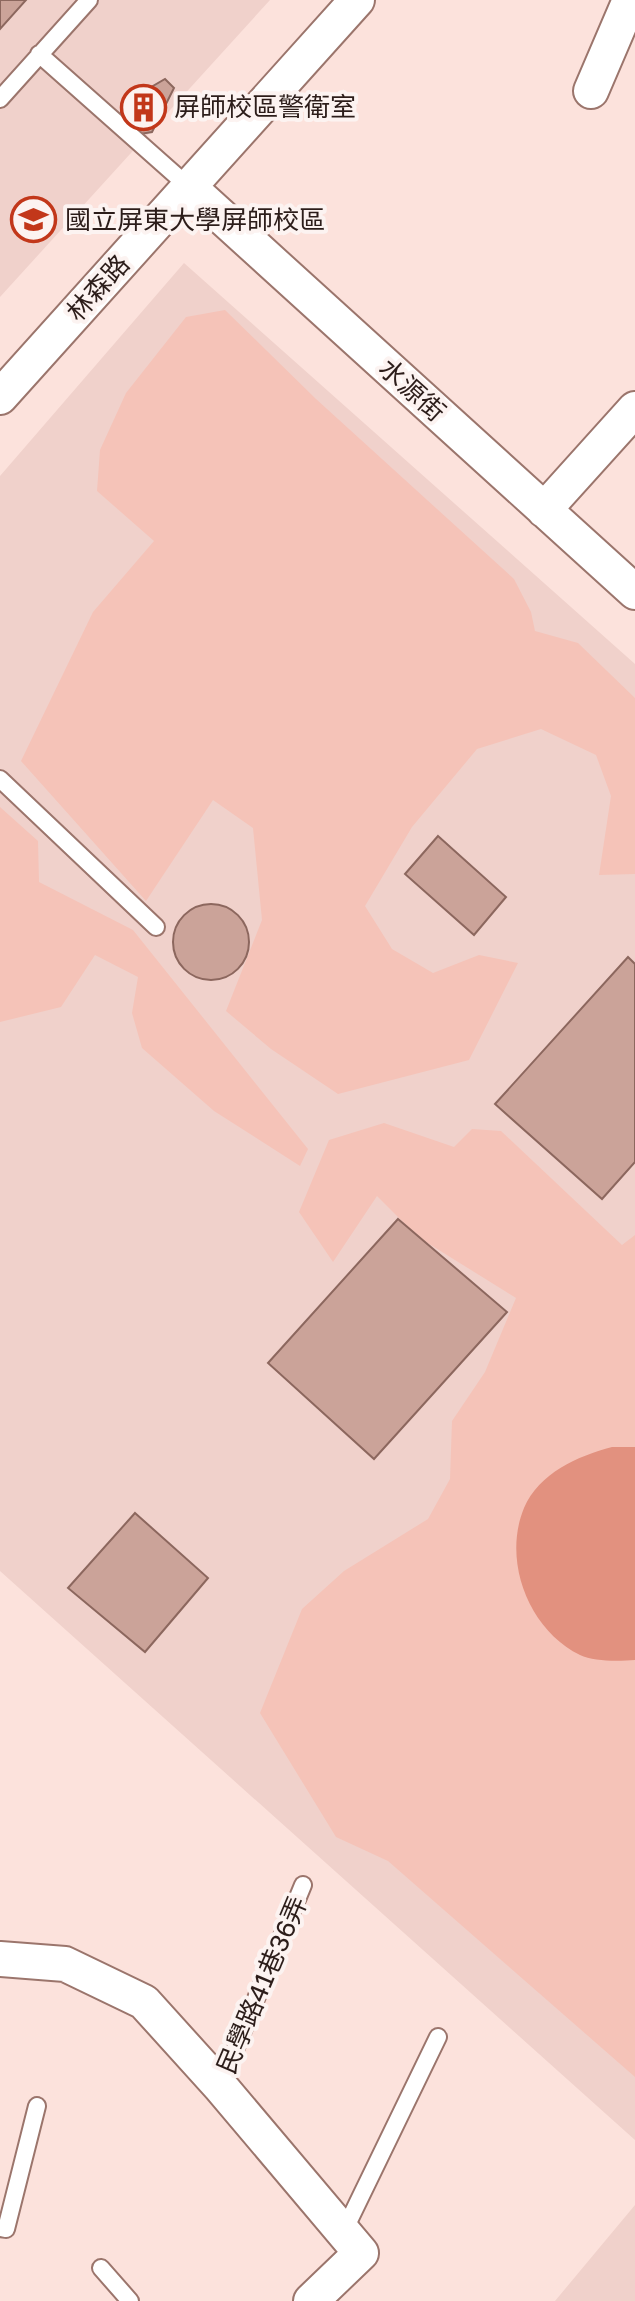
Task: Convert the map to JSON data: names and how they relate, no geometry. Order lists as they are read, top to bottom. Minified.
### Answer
{"streets":{"street":["林森路","水源街","民學路41巷36弄"]},"crossings":[["林森路","水源街"]],"places":{"building":["屏師校區警衛室"],"school or university":["國立屏東大學屏師校區"]}}
